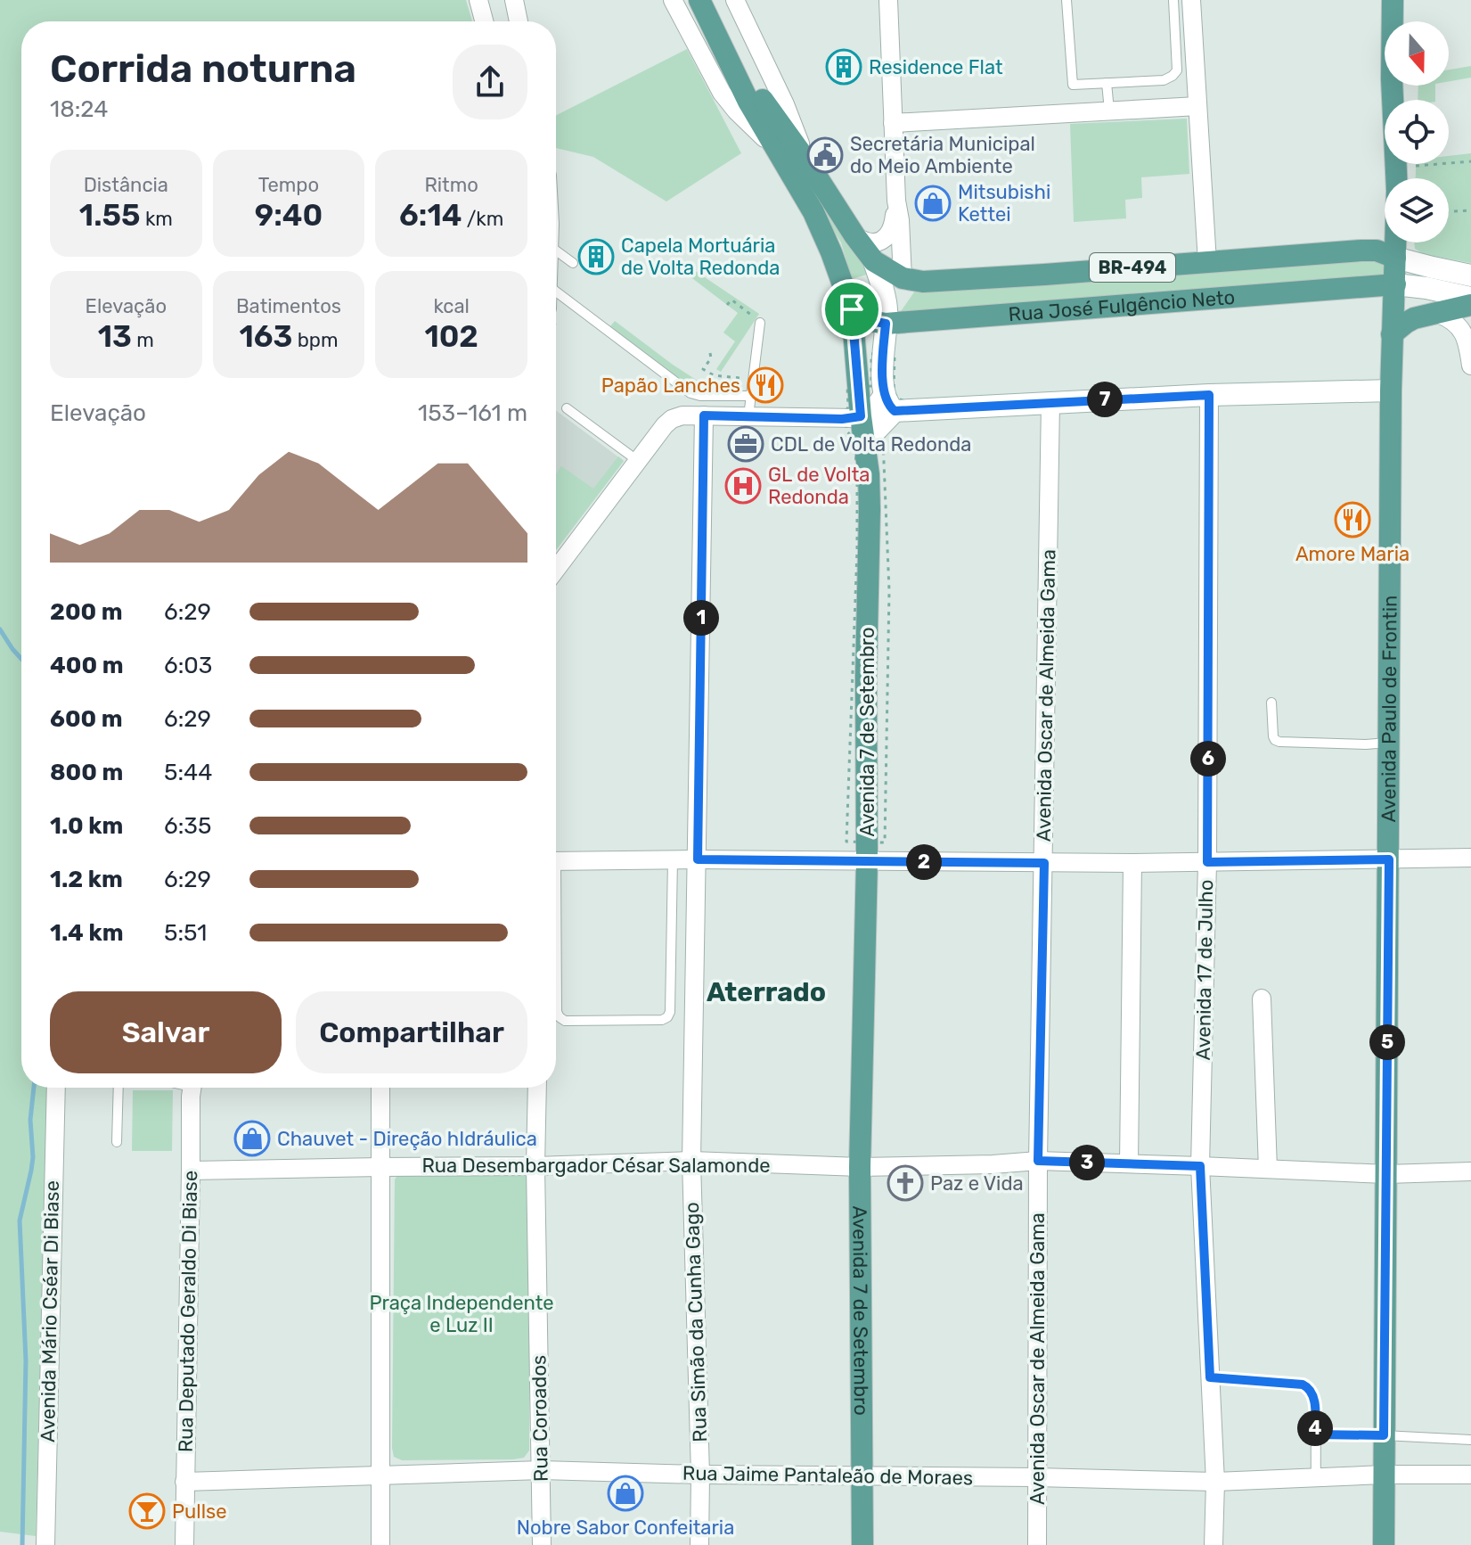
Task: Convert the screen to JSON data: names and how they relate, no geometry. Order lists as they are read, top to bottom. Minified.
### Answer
{"streets":{"main road":["BR-494","Rua José Fulgêncio Neto","Avenida Paulo de Frontin","Avenida 7 de Setembro"],"street":["Avenida Oscar de Almeida Gama","Avenida 17 de Julho","Rua Desembargador César Salamonde","Avenida Mário Cséar Di Biase","Rua Deputado Geraldo Di Biase","Rua Simão da Cunha Gago","Rua Coroados","Rua Jaime Pantaleão de Moraes"]},"crossings":[["Rua José Fulgêncio Neto","Avenida Paulo de Frontin"],["Rua José Fulgêncio Neto","Avenida 7 de Setembro"],["Avenida Oscar de Almeida Gama","Rua Desembargador César Salamonde"],["Avenida Oscar de Almeida Gama","Rua Jaime Pantaleão de Moraes"],["Avenida Paulo de Frontin","Rua Desembargador César Salamonde"],["Avenida Paulo de Frontin","Rua Jaime Pantaleão de Moraes"],["Avenida 7 de Setembro","Rua Desembargador César Salamonde"],["Avenida 7 de Setembro","Rua Jaime Pantaleão de Moraes"],["Avenida 17 de Julho","Rua Desembargador César Salamonde"],["Avenida 17 de Julho","Rua Jaime Pantaleão de Moraes"],["Rua Desembargador César Salamonde","Rua Deputado Geraldo Di Biase"],["Rua Desembargador César Salamonde","Rua Simão da Cunha Gago"],["Rua Desembargador César Salamonde","Rua Coroados"],["Rua Deputado Geraldo Di Biase","Rua Jaime Pantaleão de Moraes"],["Rua Simão da Cunha Gago","Rua Jaime Pantaleão de Moraes"],["Rua Coroados","Rua Jaime Pantaleão de Moraes"]],"districts":["Aterrado"],"parks":["Praça Independente e Luz II"],"places":{"building":["Residence Flat","Capela Mortuária de Volta Redonda"],"public building":["Secretária Municipal do Meio Ambiente"],"shop":["Mitsubishi Kettei","Chauvet - Direção hIdráulica","Nobre Sabor Confeitaria"],"restaurant":["Papão Lanches","Amore Maria"],"office":["CDL de Volta Redonda"],"hospital":["GL de Volta Redonda"],"church":["Paz e Vida"],"bar":["Pullse"]},"north":"bottom","page":{"heading":["Corrida noturna","18:24"],"stats":[["Distância","1.55 km"],["Tempo","9:40"],["Ritmo","6:14 /km"],["Elevação","13 m"],["Batimentos","163 bpm"],["kcal","102"]],"pins":["7","1","6","2","5","3","4"],"chart":["Elevação","153–161 m"],"list":[{"name":"200 m","note":"6:29"},{"name":"400 m","note":"6:03"},{"name":"600 m","note":"6:29"},{"name":"800 m","note":"5:44"},{"name":"1.0 km","note":"6:35"},{"name":"1.2 km","note":"6:29"},{"name":"1.4 km","note":"5:51"}],"buttons":["Salvar","Compartilhar"]}}
